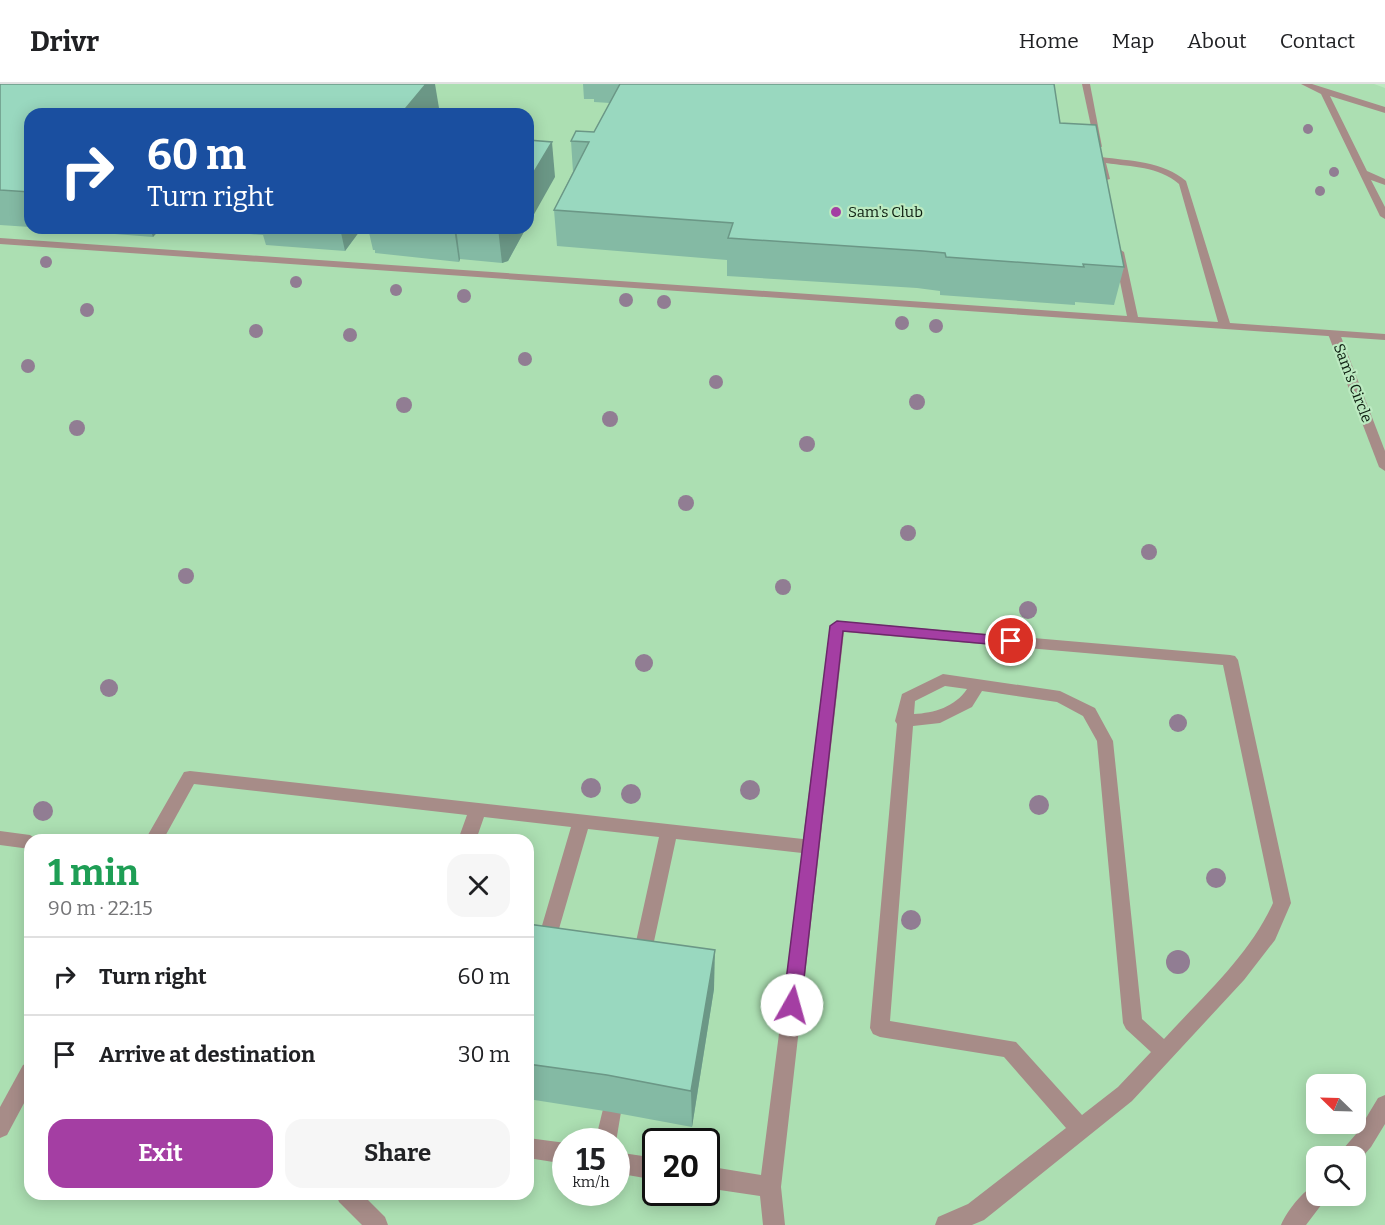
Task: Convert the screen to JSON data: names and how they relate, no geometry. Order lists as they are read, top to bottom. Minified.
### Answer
{"streets":{"street":["Sam's Circle"]},"places":["Sam's Club"],"north":"top left","page":{"header":"Drivr","nav":["Home","Map","About","Contact"],"turn":["60 m","Turn right"],"heading":["1 min","90 m · 22:15"],"list":[{"name":"Turn right","value":"60 m"},{"name":"Arrive at destination","value":"30 m"}],"buttons":["Exit","Share"],"speed":"15 km/h","limit":"20"}}
